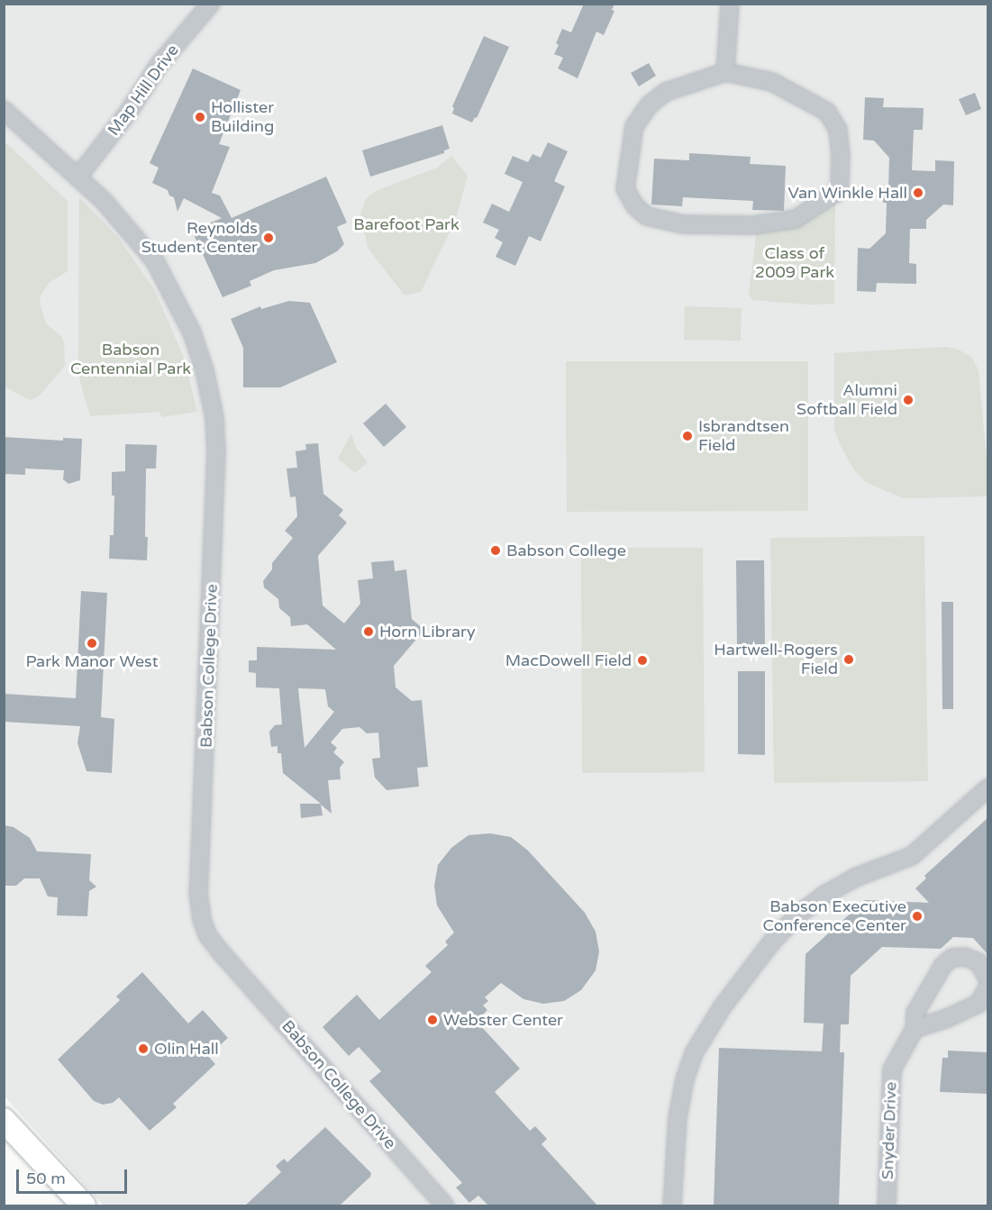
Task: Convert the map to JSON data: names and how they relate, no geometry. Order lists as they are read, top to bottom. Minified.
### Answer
{"streets":{"street":["Map Hill Drive","Babson College Drive","Snyder Drive"]},"crossings":[["Map Hill Drive","Babson College Drive"]],"parks":["Barefoot Park","Class of 2009 Park","Babson Centennial Park"],"places":["Hollister Building","Van Winkle Hall","Reynolds Student Center","Alumni Softball Field","Isbrandtsen Field","Babson College","Horn Library","Park Manor West","Hartwell-Rogers Field","MacDowell Field","Babson Executive Conference Center","Webster Center","Olin Hall"],"scale_bar":"50 m"}
